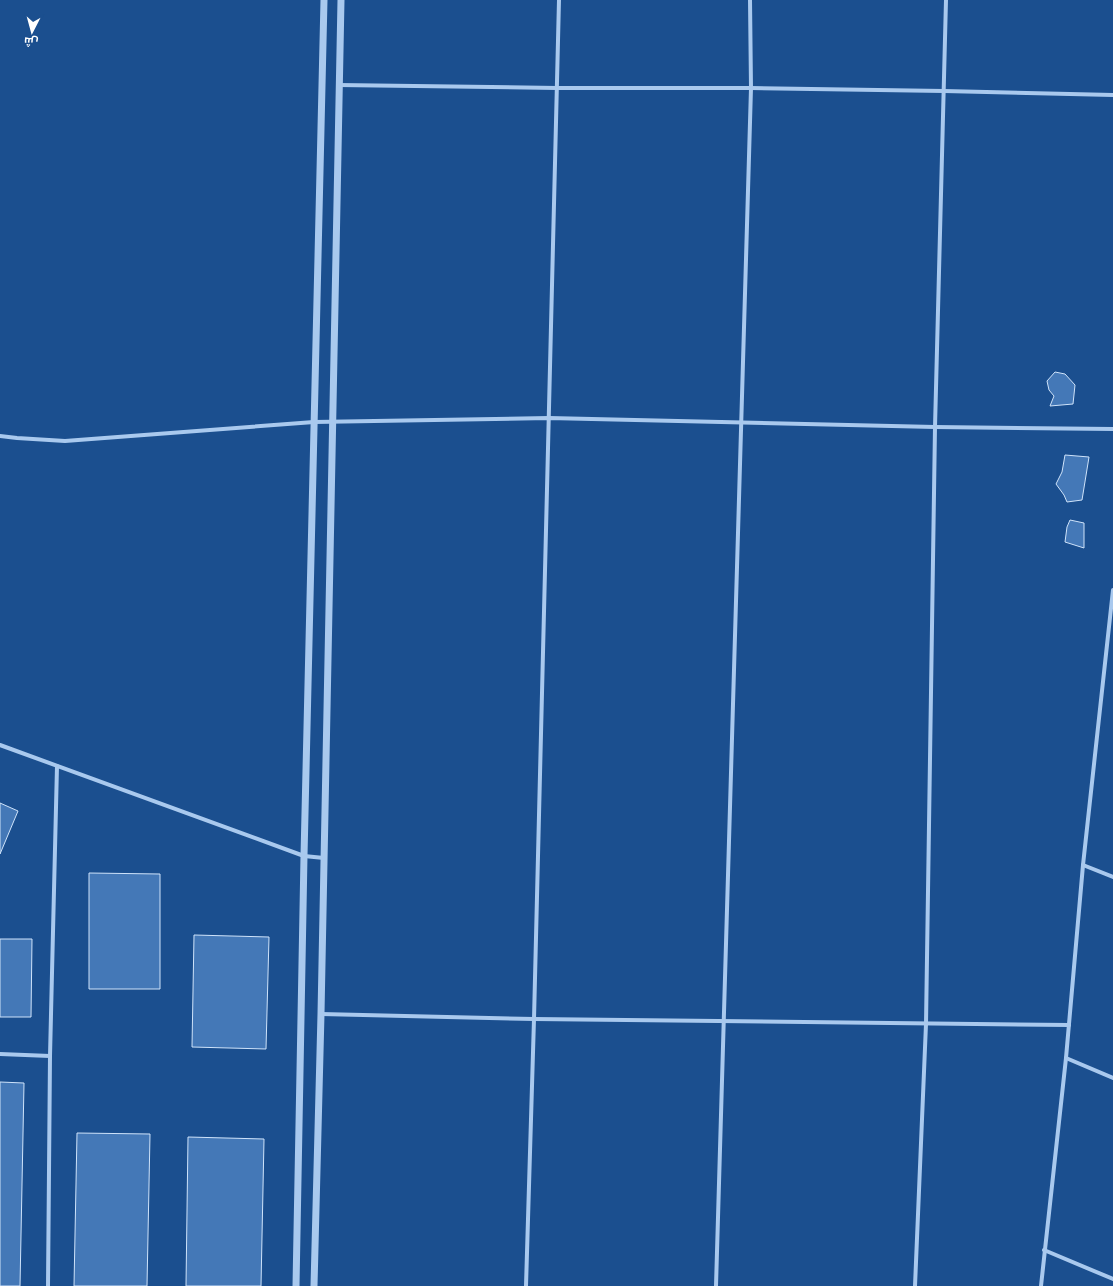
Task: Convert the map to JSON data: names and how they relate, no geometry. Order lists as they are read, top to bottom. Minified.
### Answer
{"north":"bottom"}
